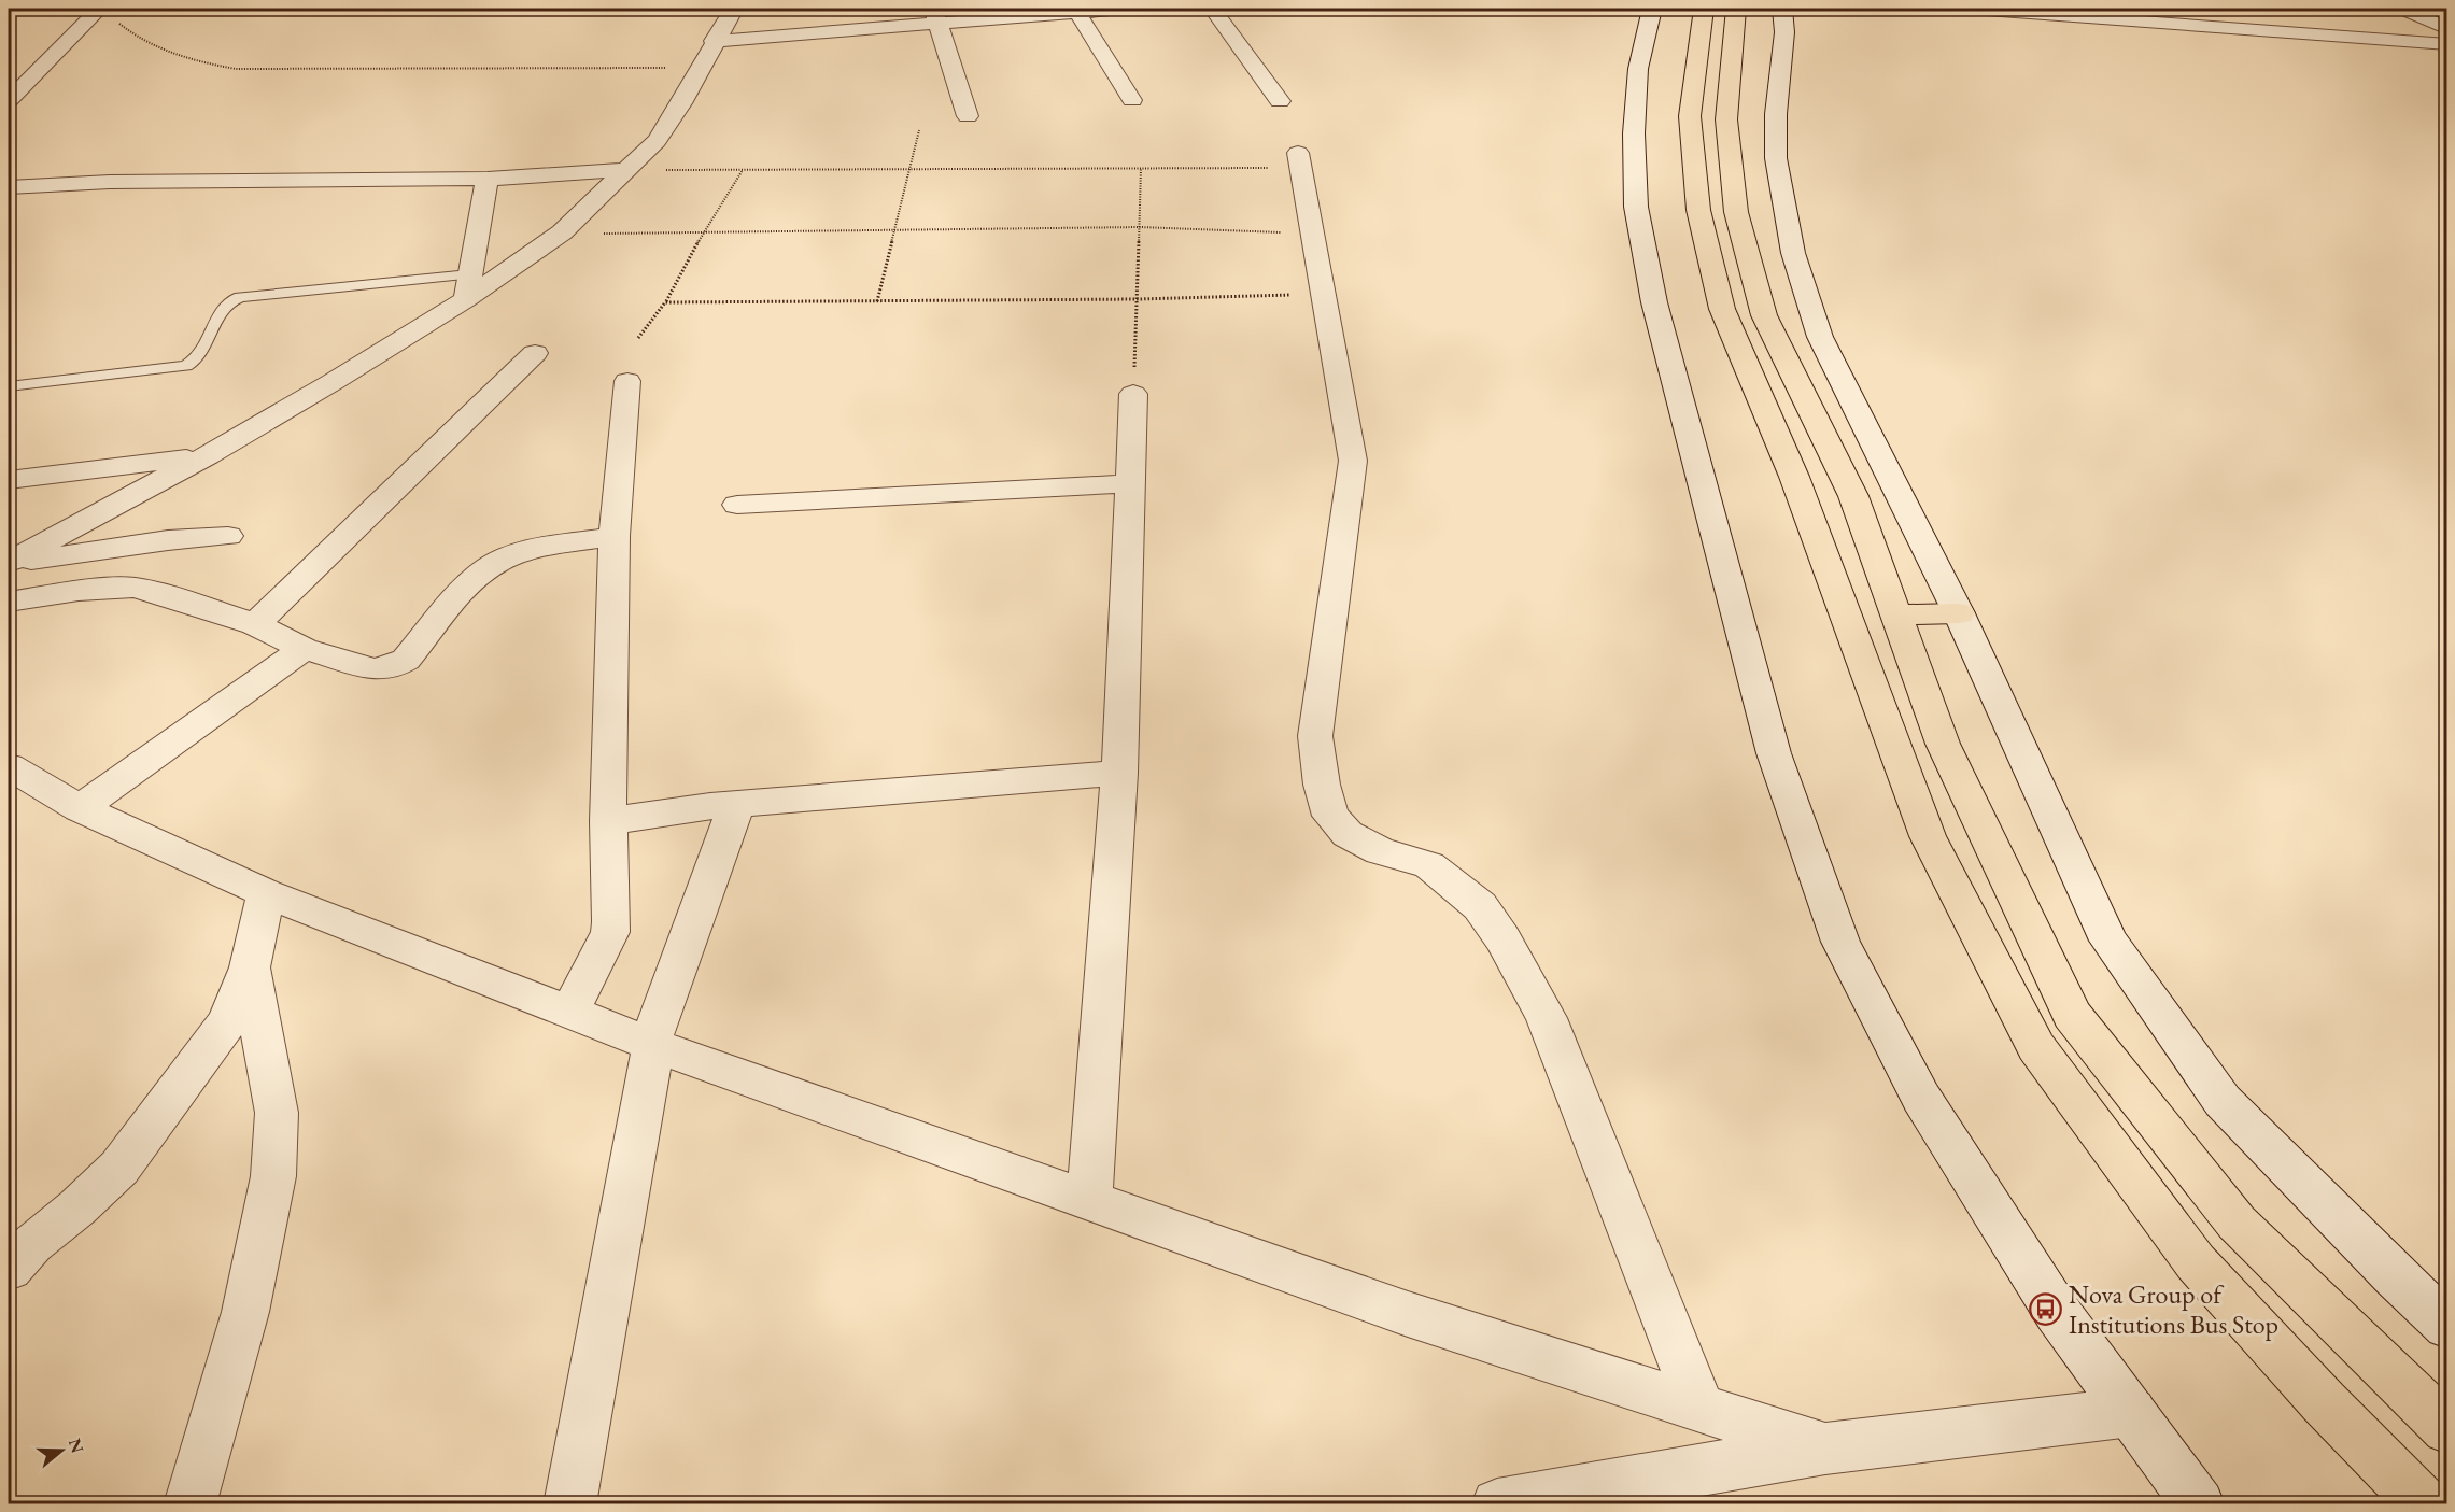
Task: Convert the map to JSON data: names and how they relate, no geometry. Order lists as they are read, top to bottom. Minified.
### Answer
{"places":{"bus stop":["Nova Group of Institutions Bus Stop"]},"north":"right"}
